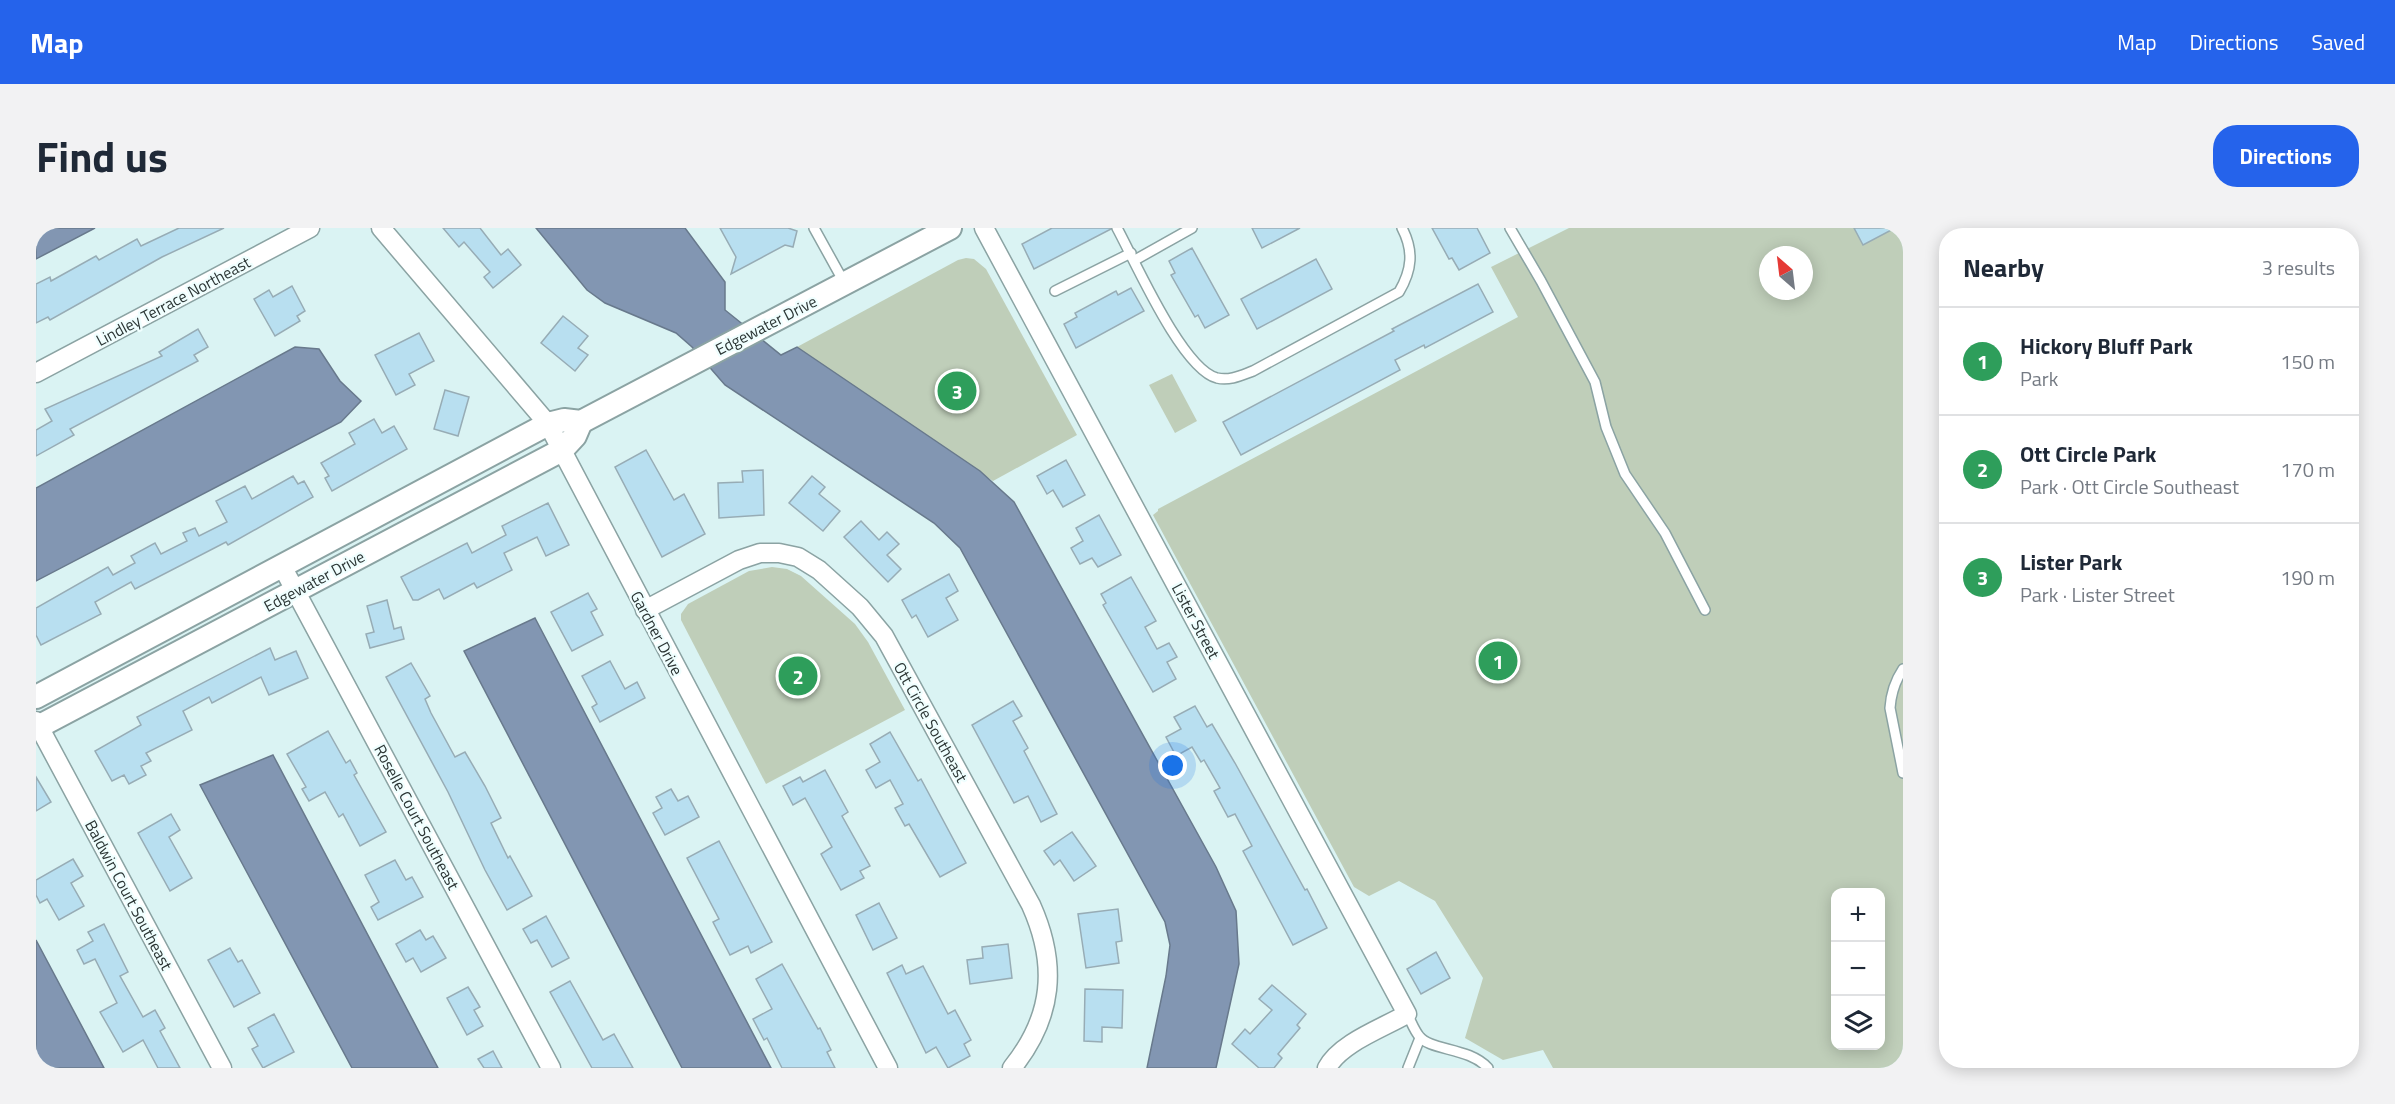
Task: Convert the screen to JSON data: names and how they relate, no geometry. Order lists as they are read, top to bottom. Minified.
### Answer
{"streets":{"street":["Lindley Terrace Northeast","Edgewater Drive","Lister Street","Gardner Drive","Ott Circle Southeast","Roselle Court Southeast","Baldwin Court Southeast"]},"crossings":[["Edgewater Drive","Gardner Drive"],["Edgewater Drive","Roselle Court Southeast"],["Edgewater Drive","Baldwin Court Southeast"],["Gardner Drive","Ott Circle Southeast"]],"north":"top left","page":{"header":"Map","nav":["Map","Directions","Saved"],"title":"Find us","buttons":"Directions","heading":["Nearby","3 results"],"list":[{"mark":"1","name":"Hickory Bluff Park","note":"Park","value":"150 m"},{"mark":"2","name":"Ott Circle Park","note":"Park · Ott Circle Southeast","value":"170 m"},{"mark":"3","name":"Lister Park","note":"Park · Lister Street","value":"190 m"}],"pins":["3","1","2"],"map_buttons":["+","−"]}}
